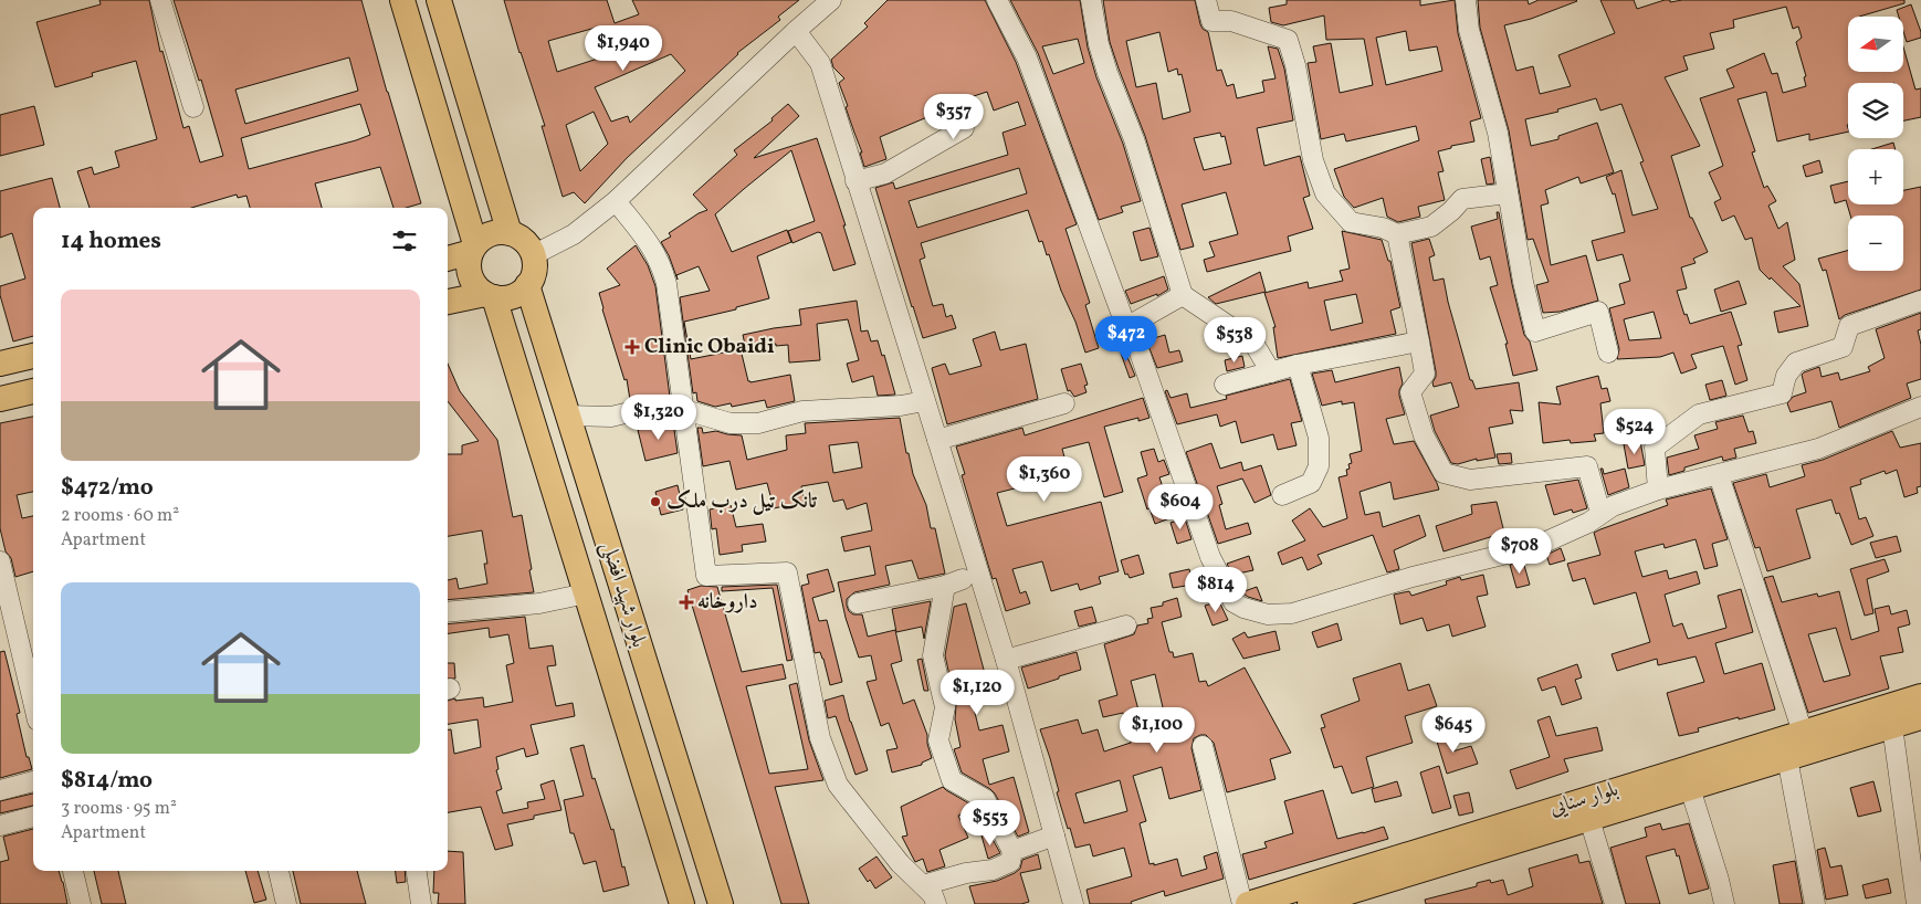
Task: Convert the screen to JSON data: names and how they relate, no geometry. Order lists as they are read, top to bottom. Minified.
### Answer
{"streets":{"main road":["بلوار شهید افضلی","بلوار سنایی"]},"places":{"health":["Clinic Obaidi","داروخانه"],"other":["تانک تیل درب ملک"]},"north":"left","page":{"map_buttons":["+","−"],"price":["$1,940","$357","$472","$538","$1,320","$524","$1,360","$604","$708","$814","$1,120","$1,100","$645","$553"],"heading":"14 homes","list":[{"name":"$472/mo","note":"2 rooms · 60 m² · Apartment"},{"name":"$814/mo","note":"3 rooms · 95 m² · Apartment"}]}}
